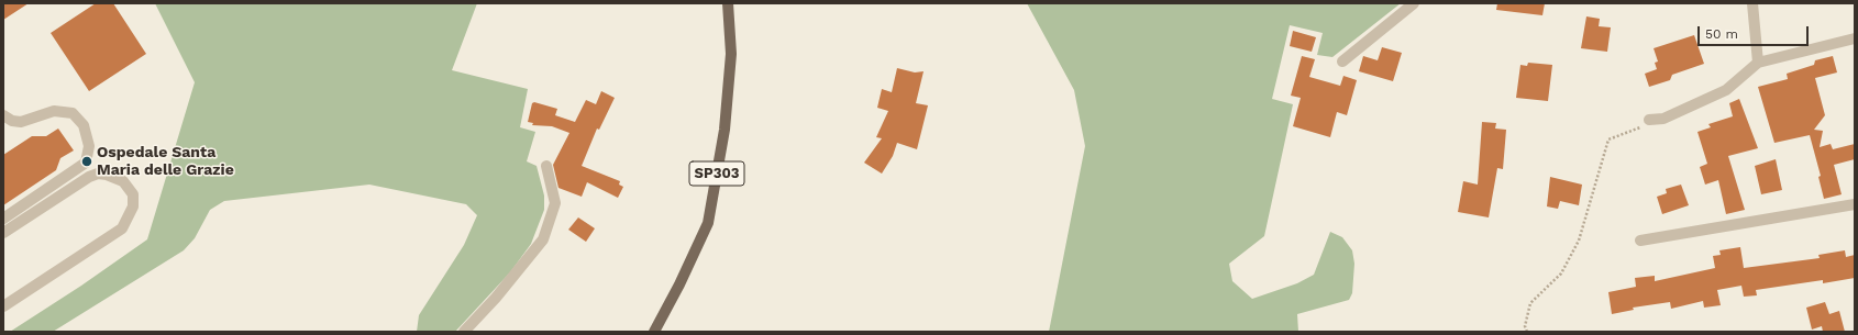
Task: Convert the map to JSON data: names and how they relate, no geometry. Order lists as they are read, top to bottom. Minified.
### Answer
{"streets":{"main road":["SP303"]},"places":["Ospedale Santa Maria delle Grazie"],"scale_bar":"50 m"}
